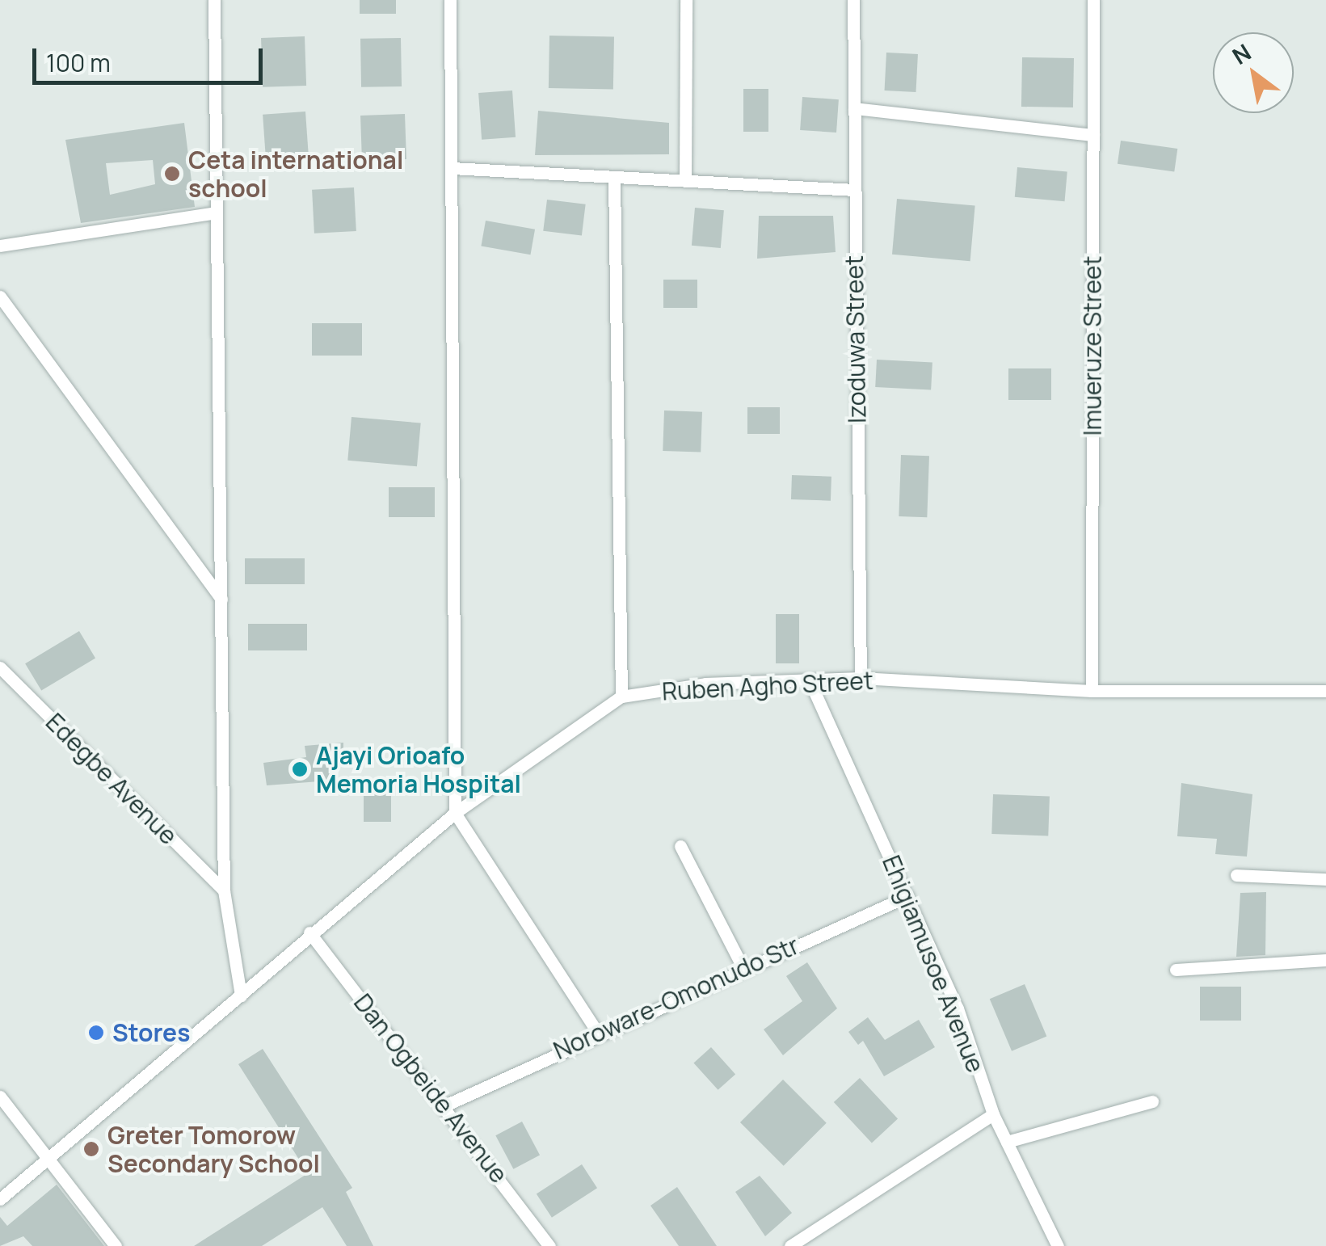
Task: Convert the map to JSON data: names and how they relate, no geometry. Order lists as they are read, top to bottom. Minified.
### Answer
{"streets":{"street":["Izoduwa Street","Imueruze Street","Ruben Agho Street","Edegbe Avenue","Ehigiamusoe Avenue","Noroware-Omonudo Str","Dan Ogbeide Avenue"]},"crossings":[["Izoduwa Street","Ruben Agho Street"],["Imueruze Street","Ruben Agho Street"],["Ruben Agho Street","Ehigiamusoe Avenue"],["Ruben Agho Street","Dan Ogbeide Avenue"],["Ehigiamusoe Avenue","Noroware-Omonudo Str"],["Noroware-Omonudo Str","Dan Ogbeide Avenue"]],"places":["Ceta international school","Ajayi Orioafo Memoria Hospital","Stores","Greter Tomorow Secondary School"],"scale_bar":"100 m","north":"top left"}
